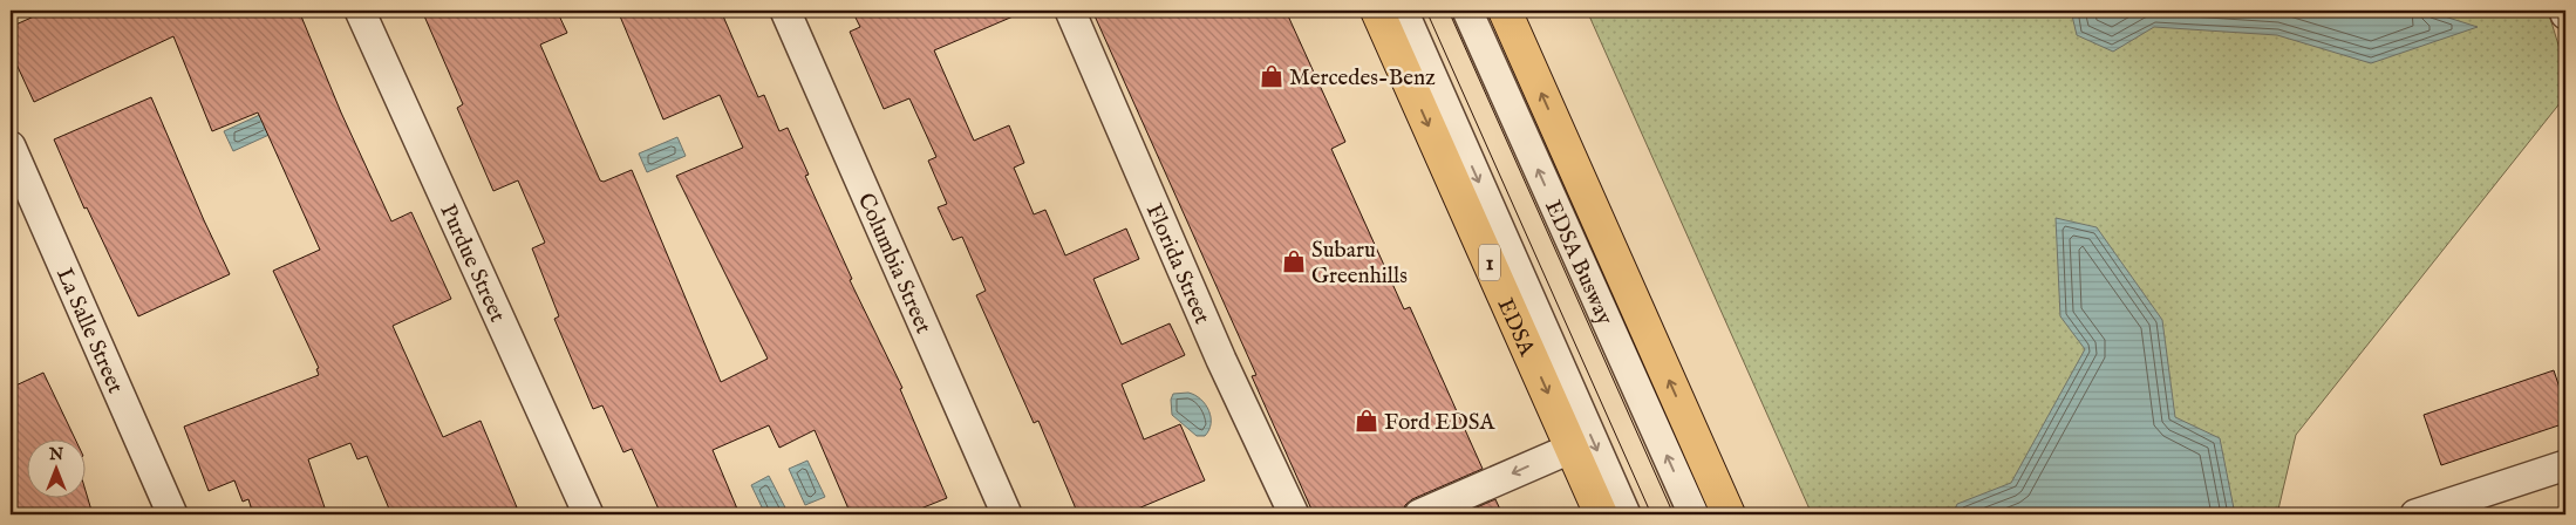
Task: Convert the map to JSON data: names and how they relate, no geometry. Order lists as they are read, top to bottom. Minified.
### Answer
{"streets":{"highway":["1","EDSA"],"street":["Purdue Street","Columbia Street","EDSA Busway","Florida Street","La Salle Street"]},"places":{"shop":["Mercedes-Benz","Subaru Greenhills","Ford EDSA"]},"north":"top"}
